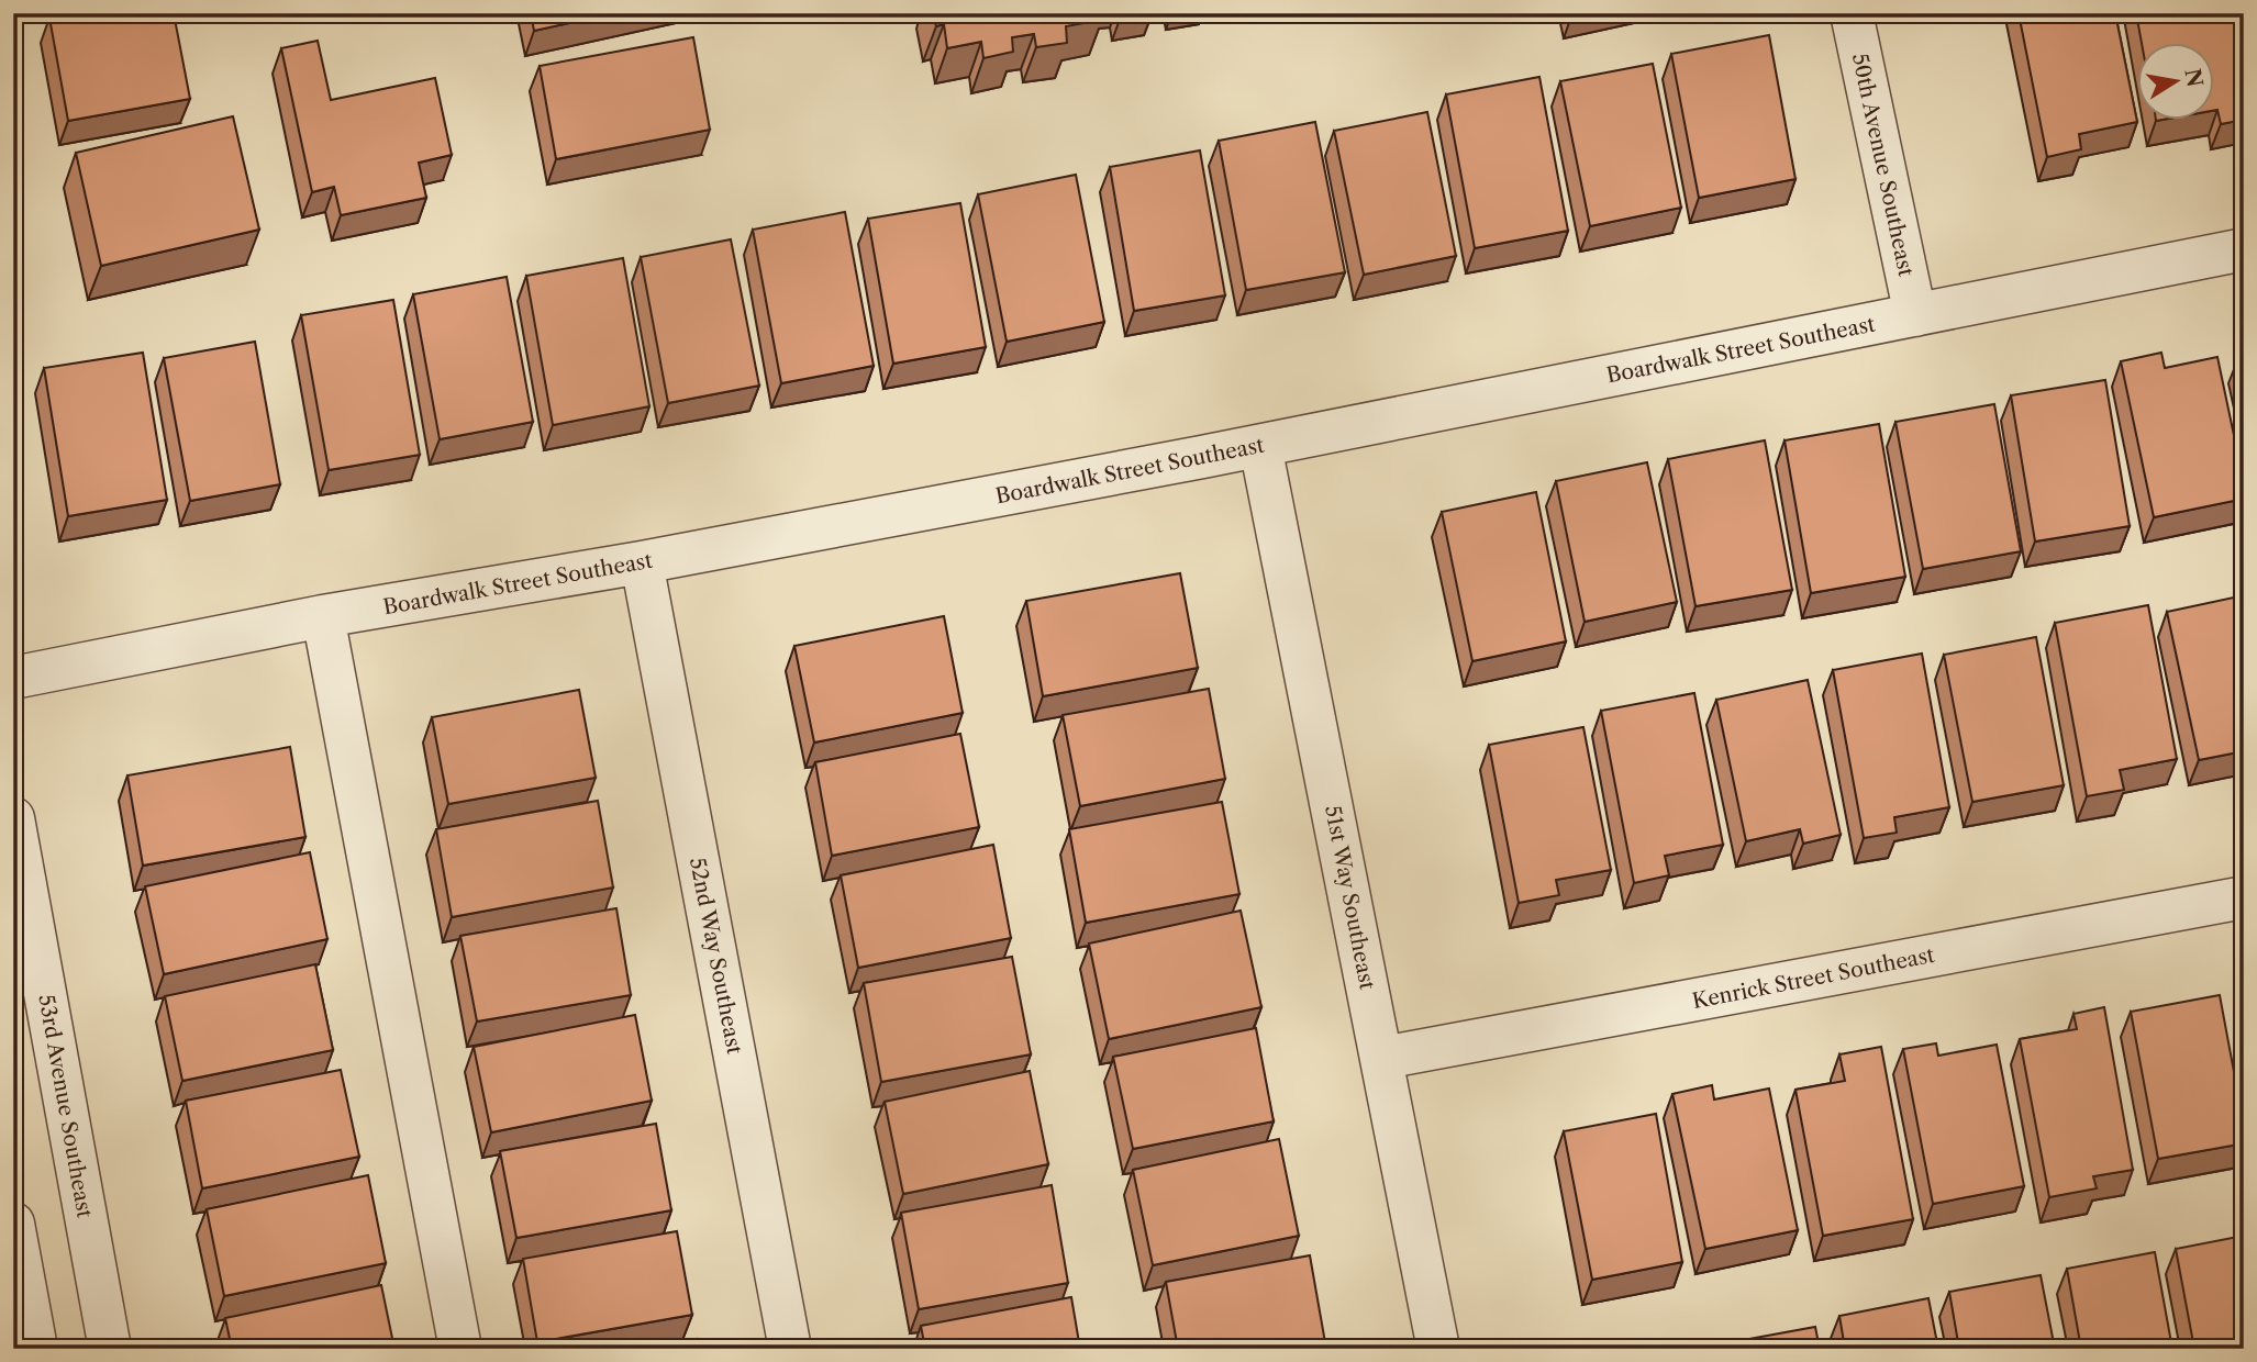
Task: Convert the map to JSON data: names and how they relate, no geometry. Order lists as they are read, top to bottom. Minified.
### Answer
{"streets":{"street":["50th Avenue Southeast","Boardwalk Street Southeast","51st Way Southeast","52nd Way Southeast","Kenrick Street Southeast","53rd Avenue Southeast"]},"crossings":[["50th Avenue Southeast","Boardwalk Street Southeast"],["Boardwalk Street Southeast","51st Way Southeast"],["Boardwalk Street Southeast","52nd Way Southeast"],["51st Way Southeast","Kenrick Street Southeast"]],"north":"right"}
